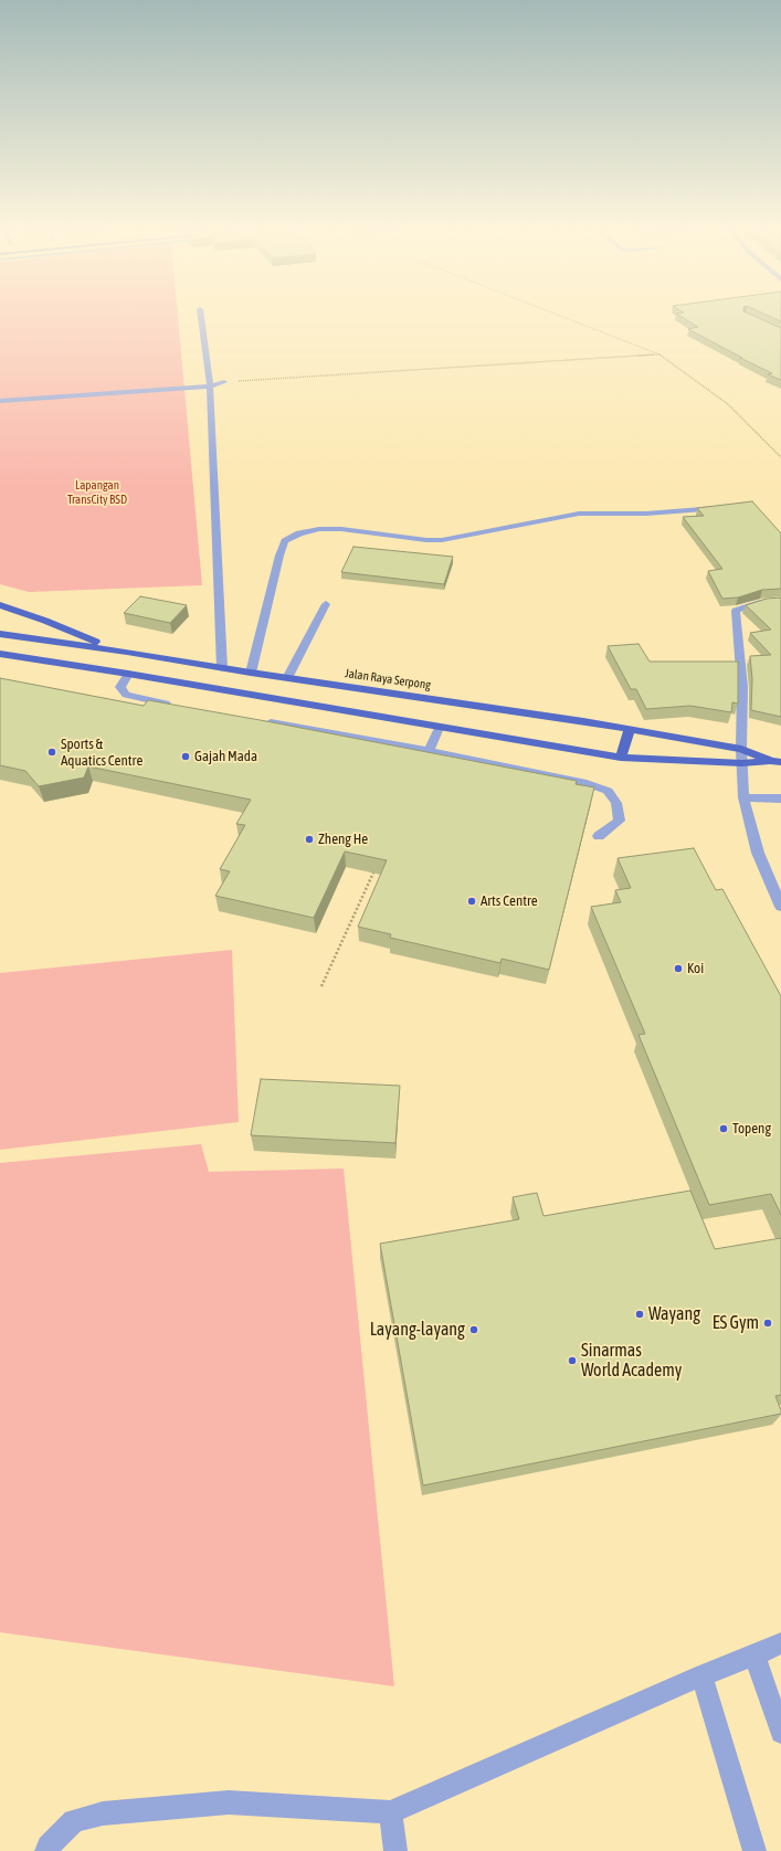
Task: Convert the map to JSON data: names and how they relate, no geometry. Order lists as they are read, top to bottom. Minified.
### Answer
{"streets":{"main road":["Jalan Raya Serpong"]},"parks":["Lapangan TransCity BSD"],"places":["Sports & Aquatics Centre","Gajah Mada","Zheng He","Arts Centre","Koi","Topeng","Wayang","ES Gym","Layang-layang","Sinarmas World Academy"]}
